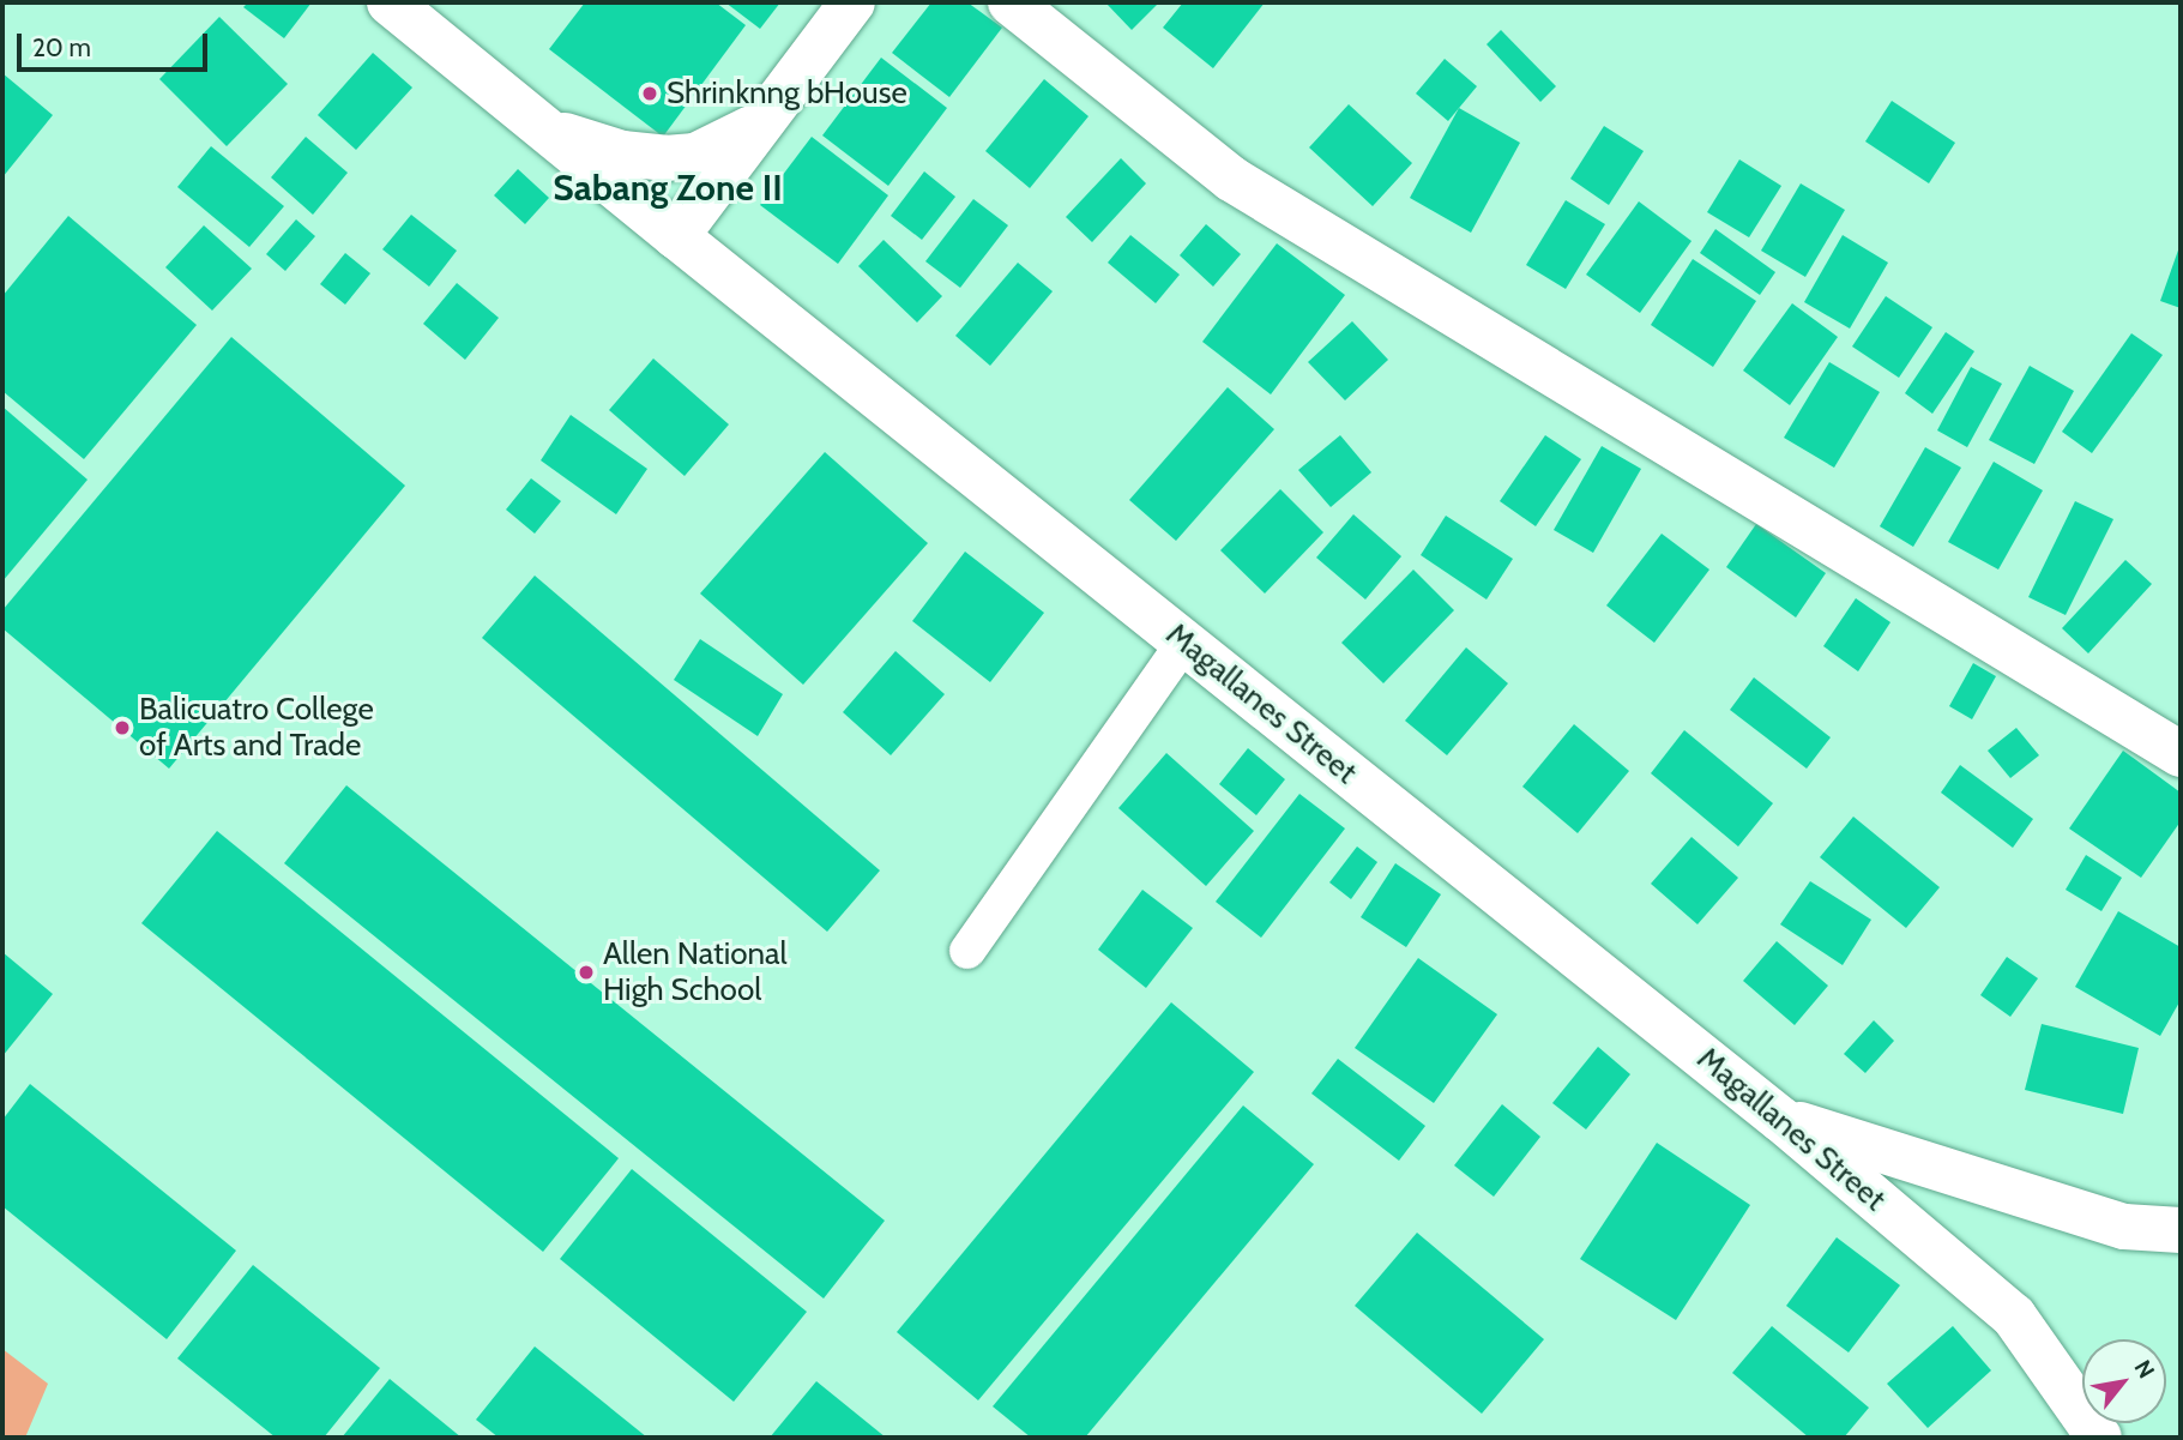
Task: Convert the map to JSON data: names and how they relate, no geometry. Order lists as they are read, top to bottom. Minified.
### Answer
{"streets":{"main road":["Magallanes Street"]},"districts":["Sabang Zone II"],"places":["Shrinknng bHouse","Balicuatro College of Arts and Trade","Allen National High School"],"scale_bar":"20 m","north":"top right"}
